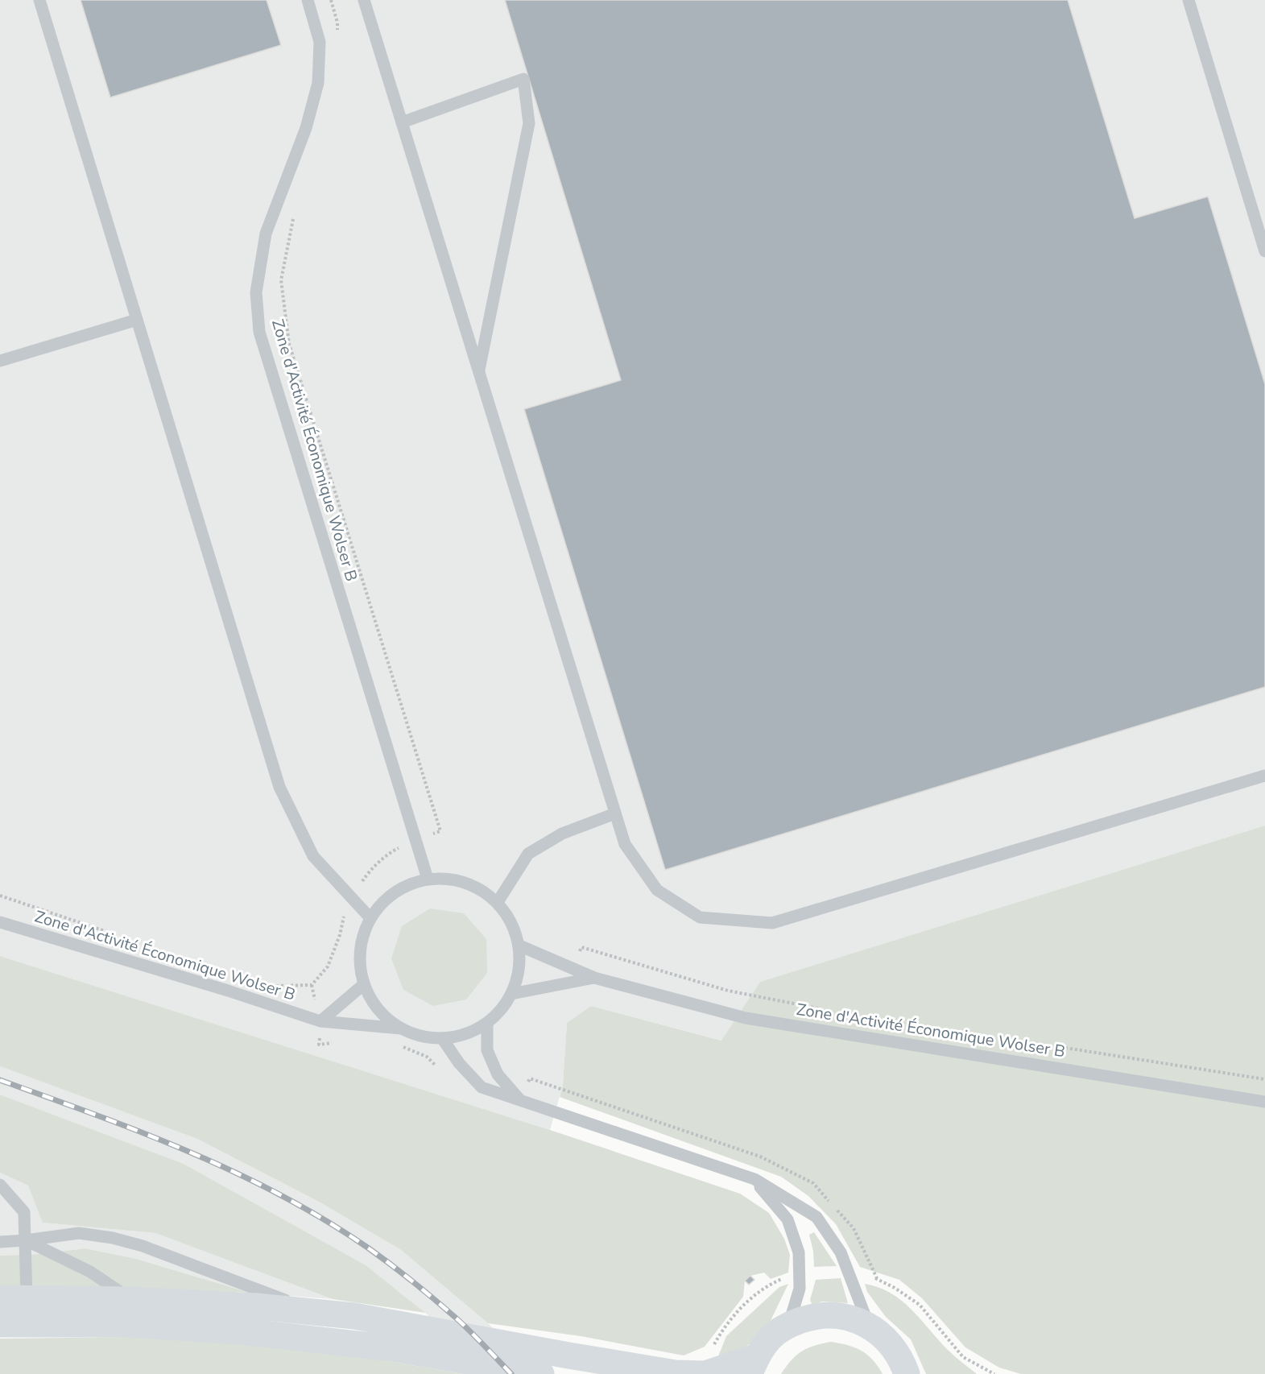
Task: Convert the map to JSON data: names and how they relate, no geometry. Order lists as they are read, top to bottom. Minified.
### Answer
{"streets":{"lane":["Zone d'Activité Économique Wolser B"]}}
